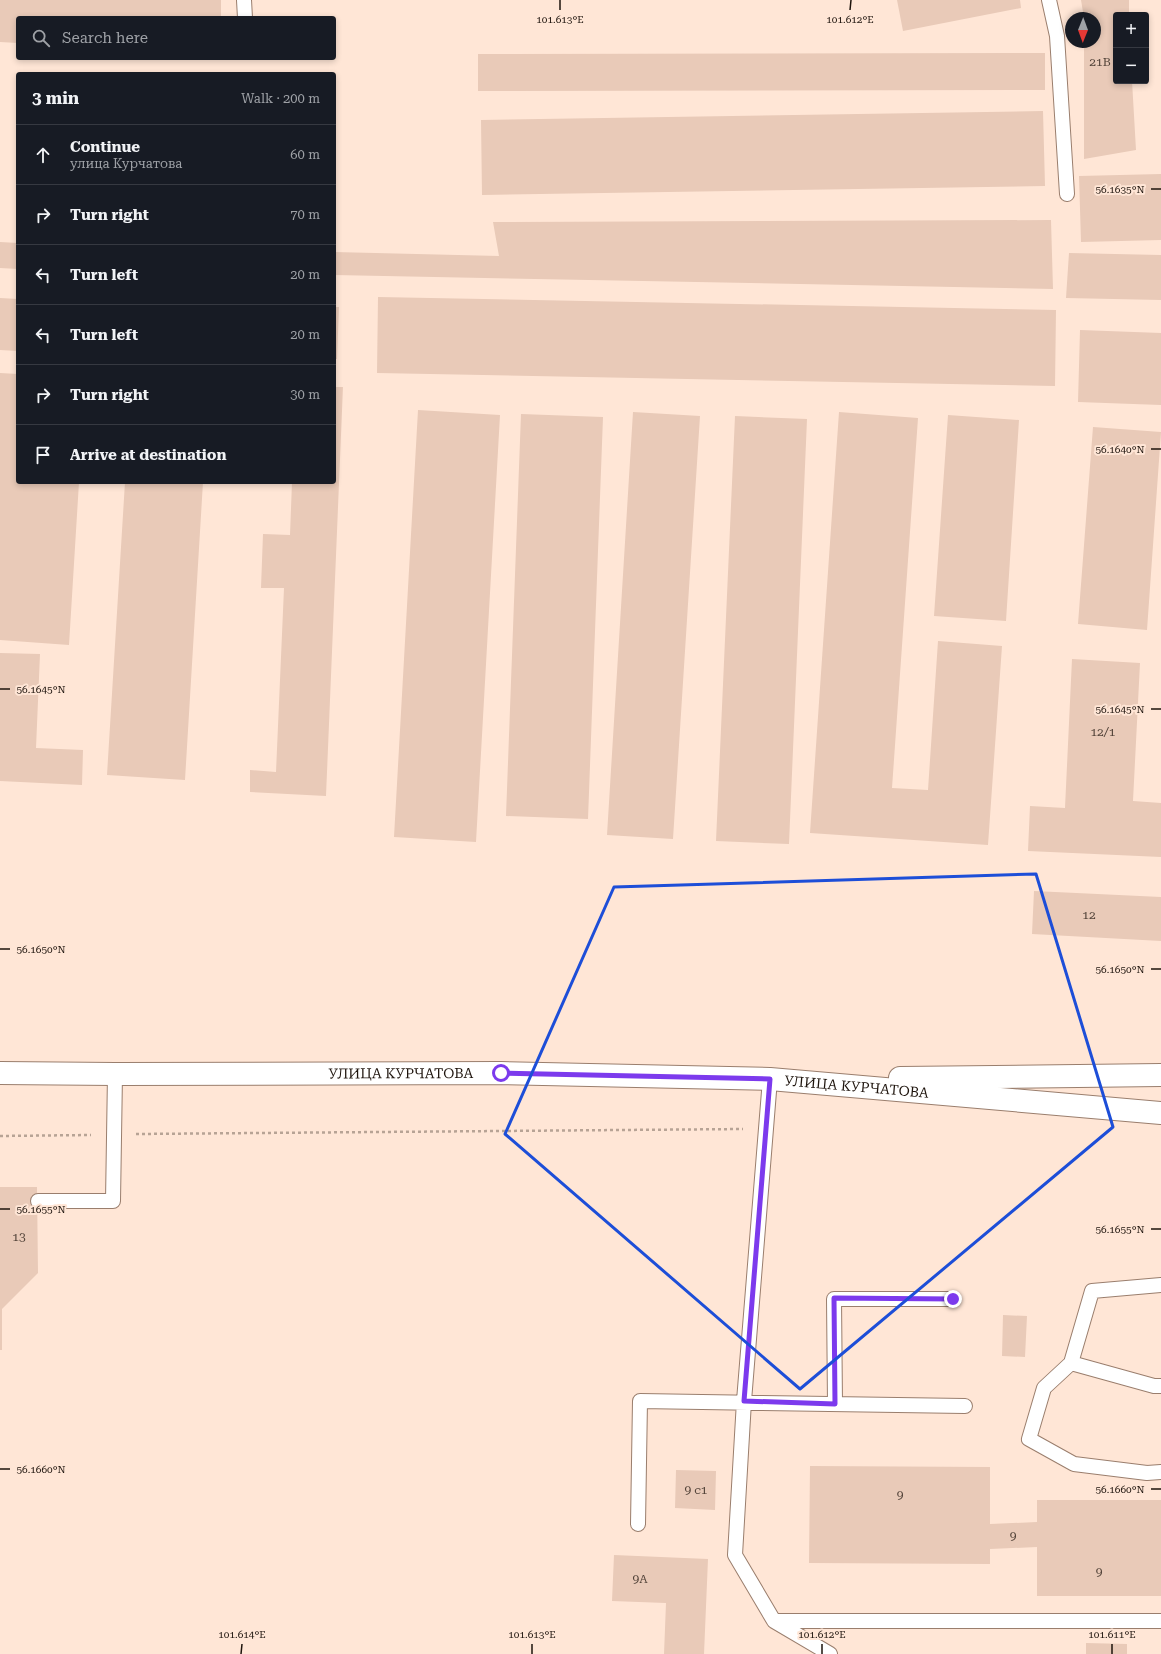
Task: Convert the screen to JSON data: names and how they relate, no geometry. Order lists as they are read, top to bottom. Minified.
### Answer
{"streets":{"main road":["УЛИЦА КУРЧАТОВА"]},"house_numbers":["21В","12/1","12","13","9 с1","9","9","9","9А"],"north":"bottom","page":{"map_buttons":["+","−"],"search":"Search here","heading":["3 min","Walk · 200 m"],"list":[["Continue","улица Курчатова","60 m"],["Turn right","70 m"],["Turn left","20 m"],["Turn left","20 m"],["Turn right","30 m"],"Arrive at destination"]},"coordinates":["101.613°E","101.612°E","56.1635°N","56.1640°N","56.1645°N","56.1650°N","56.1655°N","56.1660°N","101.614°E","101.611°E"]}
